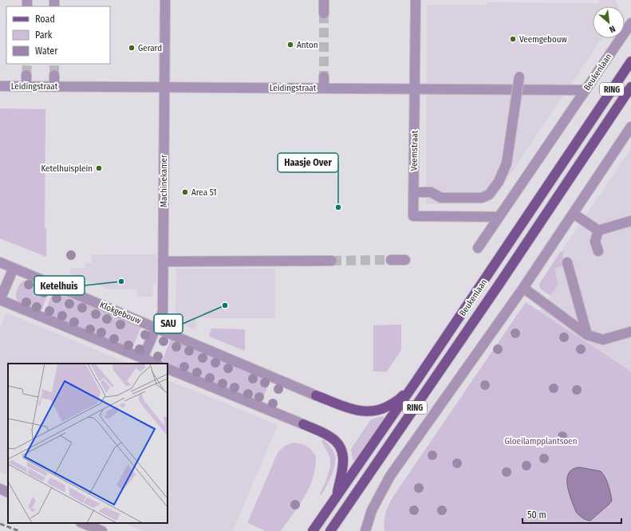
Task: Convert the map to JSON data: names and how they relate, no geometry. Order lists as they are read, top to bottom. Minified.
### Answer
{"streets":{"main road":["Beukenlaan","RING"],"street":["Leidingstraat","Veemstraat","Machinekamer","Klokgebouw"]},"crossings":[["Beukenlaan","Leidingstraat"],["Beukenlaan","Veemstraat"],["Leidingstraat","Veemstraat"],["Leidingstraat","Machinekamer"],["Machinekamer","Klokgebouw"]],"parks":["Gloeilampplantsoen"],"places":["Veemgebouw","Anton","Gerard","Ketelhuisplein","Area 51","Haasje Over","Ketelhuis","SAU"],"legend":["Road","Park","Water"],"scale_bar":"50 m","north":"bottom right"}
